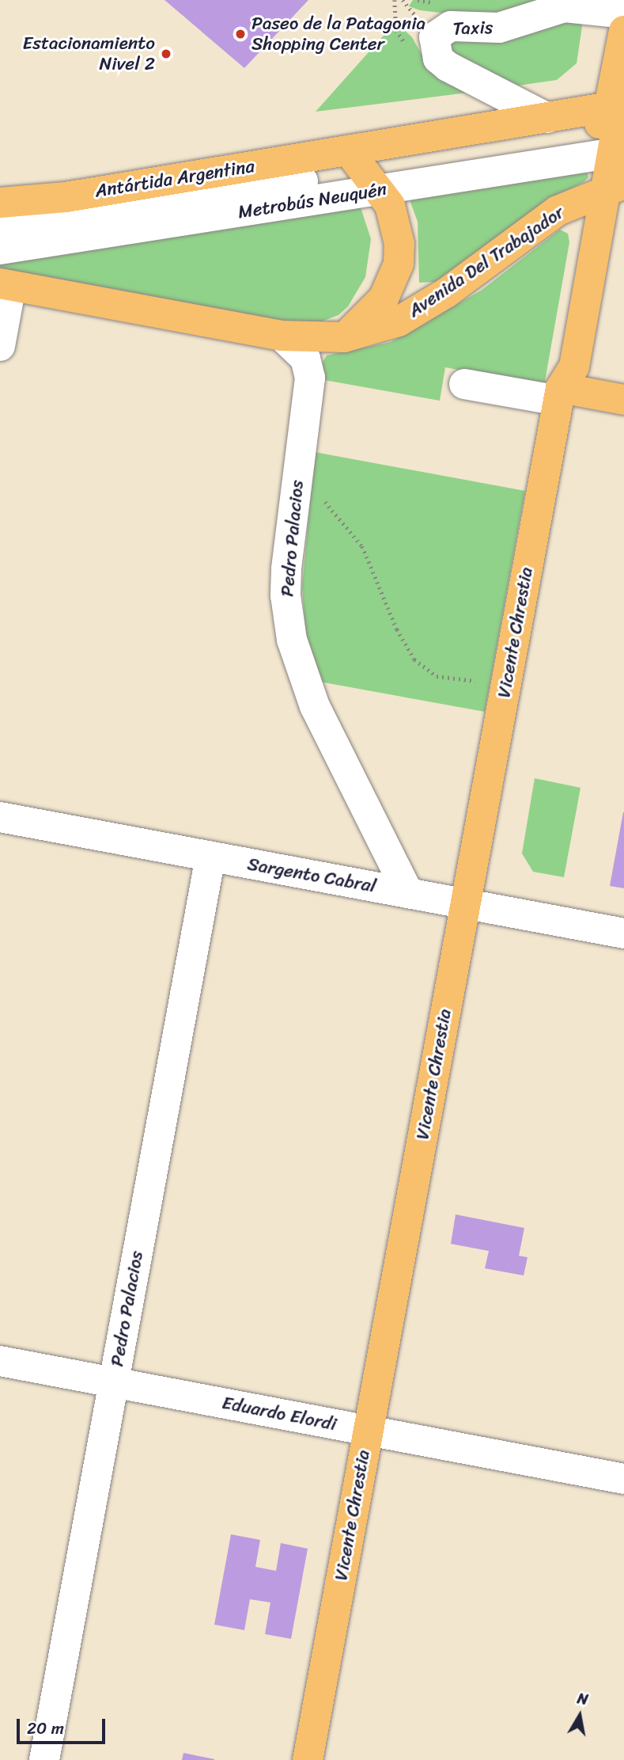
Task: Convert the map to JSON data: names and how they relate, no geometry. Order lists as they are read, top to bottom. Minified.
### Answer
{"streets":{"main road":["Antártida Argentina","Avenida Del Trabajador","Vicente Chrestia"],"street":["Taxis","Metrobús Neuquén","Pedro Palacios","Sargento Cabral","Eduardo Elordi"]},"crossings":[["Antártida Argentina","Metrobús Neuquén"],["Metrobús Neuquén","Vicente Chrestia"],["Avenida Del Trabajador","Pedro Palacios"],["Avenida Del Trabajador","Vicente Chrestia"],["Pedro Palacios","Sargento Cabral"],["Pedro Palacios","Eduardo Elordi"],["Vicente Chrestia","Sargento Cabral"],["Vicente Chrestia","Eduardo Elordi"]],"places":["Paseo de la Patagonia Shopping Center","Estacionamiento Nivel 2"],"scale_bar":"20 m","north":"top"}
